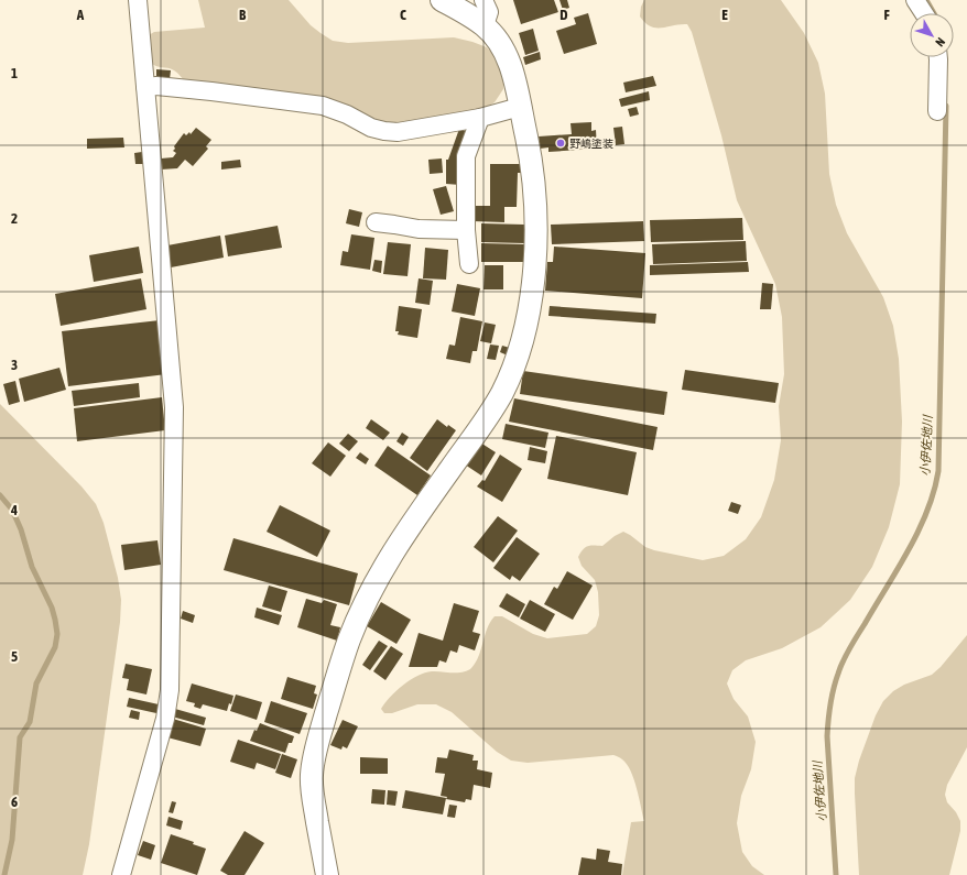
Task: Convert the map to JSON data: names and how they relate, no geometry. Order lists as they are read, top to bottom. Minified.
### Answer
{"water":["小伊佐地川"],"places":["野嶋塗装"],"north":"bottom right","grid":{"columns":["A","B","C","D","E","F"],"rows":["1","2","3","4","5","6"]}}
